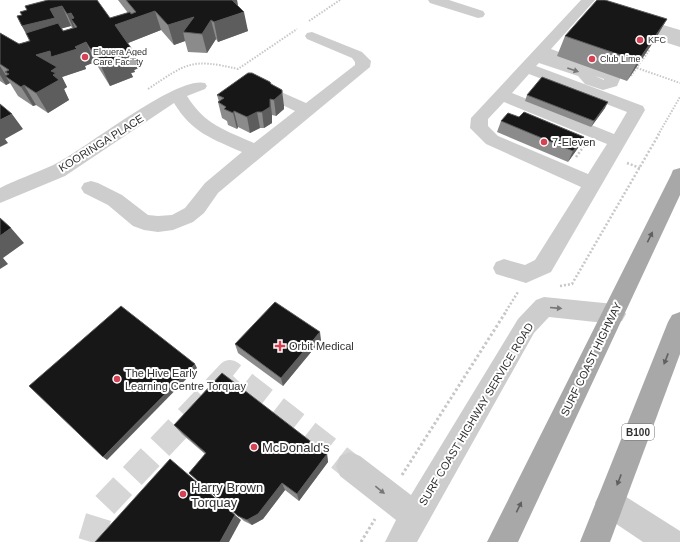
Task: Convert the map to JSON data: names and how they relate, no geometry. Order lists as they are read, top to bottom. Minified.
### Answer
{"streets":{"main road":["SURF COAST HIGHWAY","B100"],"street":["KOORINGA PLACE","SURF COAST HIGHWAY SERVICE ROAD"]},"crossings":[["SURF COAST HIGHWAY","SURF COAST HIGHWAY SERVICE ROAD"]],"one_way":["SURF COAST HIGHWAY SERVICE ROAD"],"places":{"other":["KFC","Elouera Aged Care Facility","Club Lime","7-Eleven","The Hive Early Learning Centre Torquay","McDonald's","Harry Brown Torquay"],"health":["Orbit Medical"]}}
